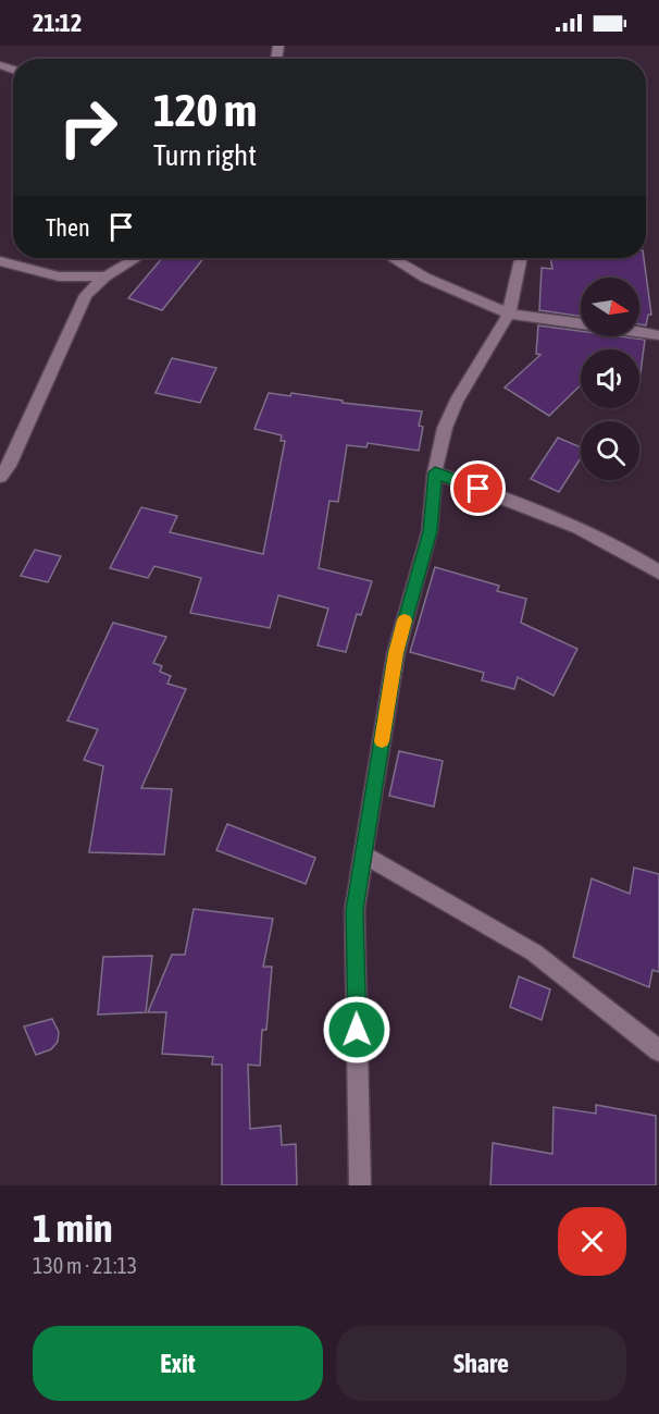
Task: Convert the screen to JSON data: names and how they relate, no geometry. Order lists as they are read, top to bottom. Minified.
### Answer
{"north":"right","page":{"status":"21:12","turn":["120 m","Turn right"],"then":"Then","heading":["1 min","130 m · 21:13"],"buttons":["Exit","Share"]}}
